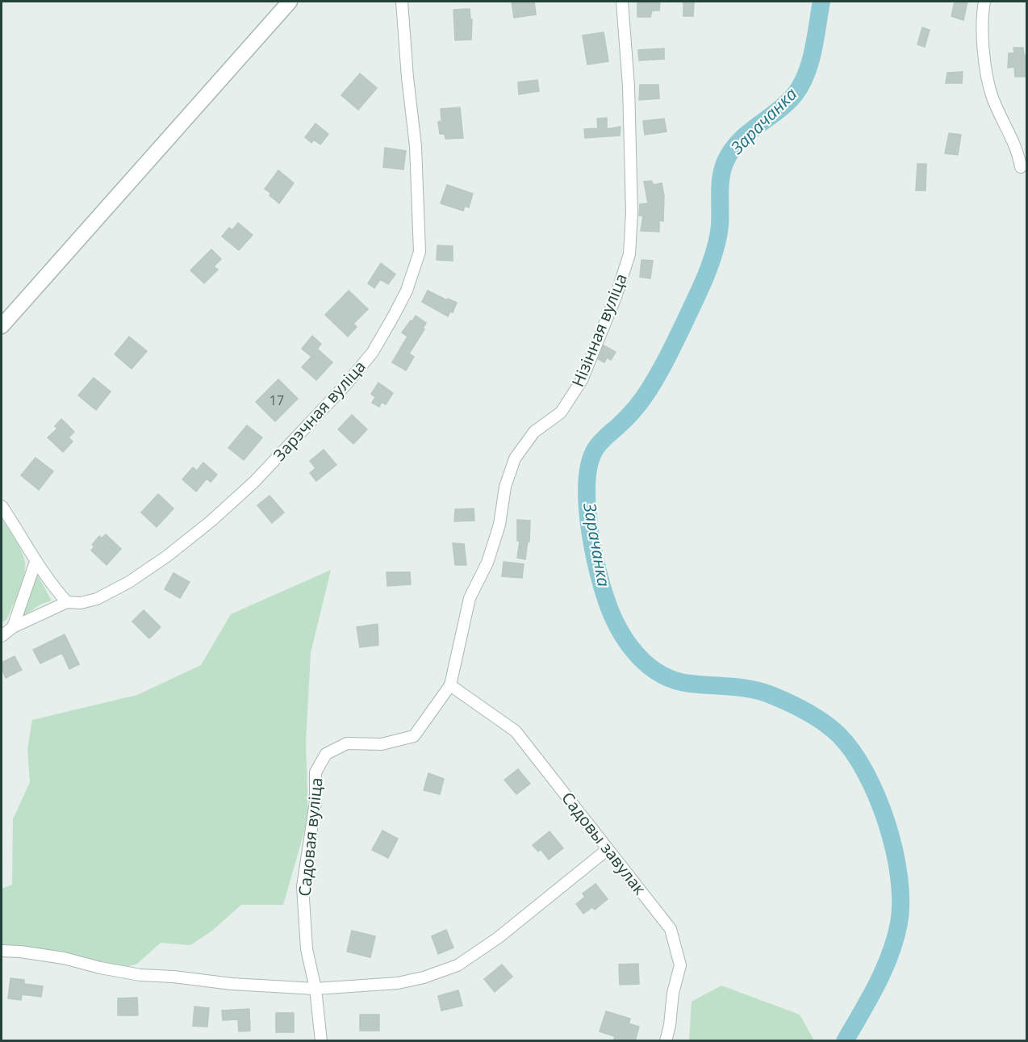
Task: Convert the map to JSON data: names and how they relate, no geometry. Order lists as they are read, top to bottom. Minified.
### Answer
{"streets":{"street":["Нізінная вуліца","Зарэчная вуліца","Садовая вуліца","Садовы завулак"]},"crossings":[["Нізінная вуліца","Садовая вуліца"],["Нізінная вуліца","Садовы завулак"],["Садовая вуліца","Садовы завулак"]],"water":["Зарачанка"],"house_numbers":["17"]}
